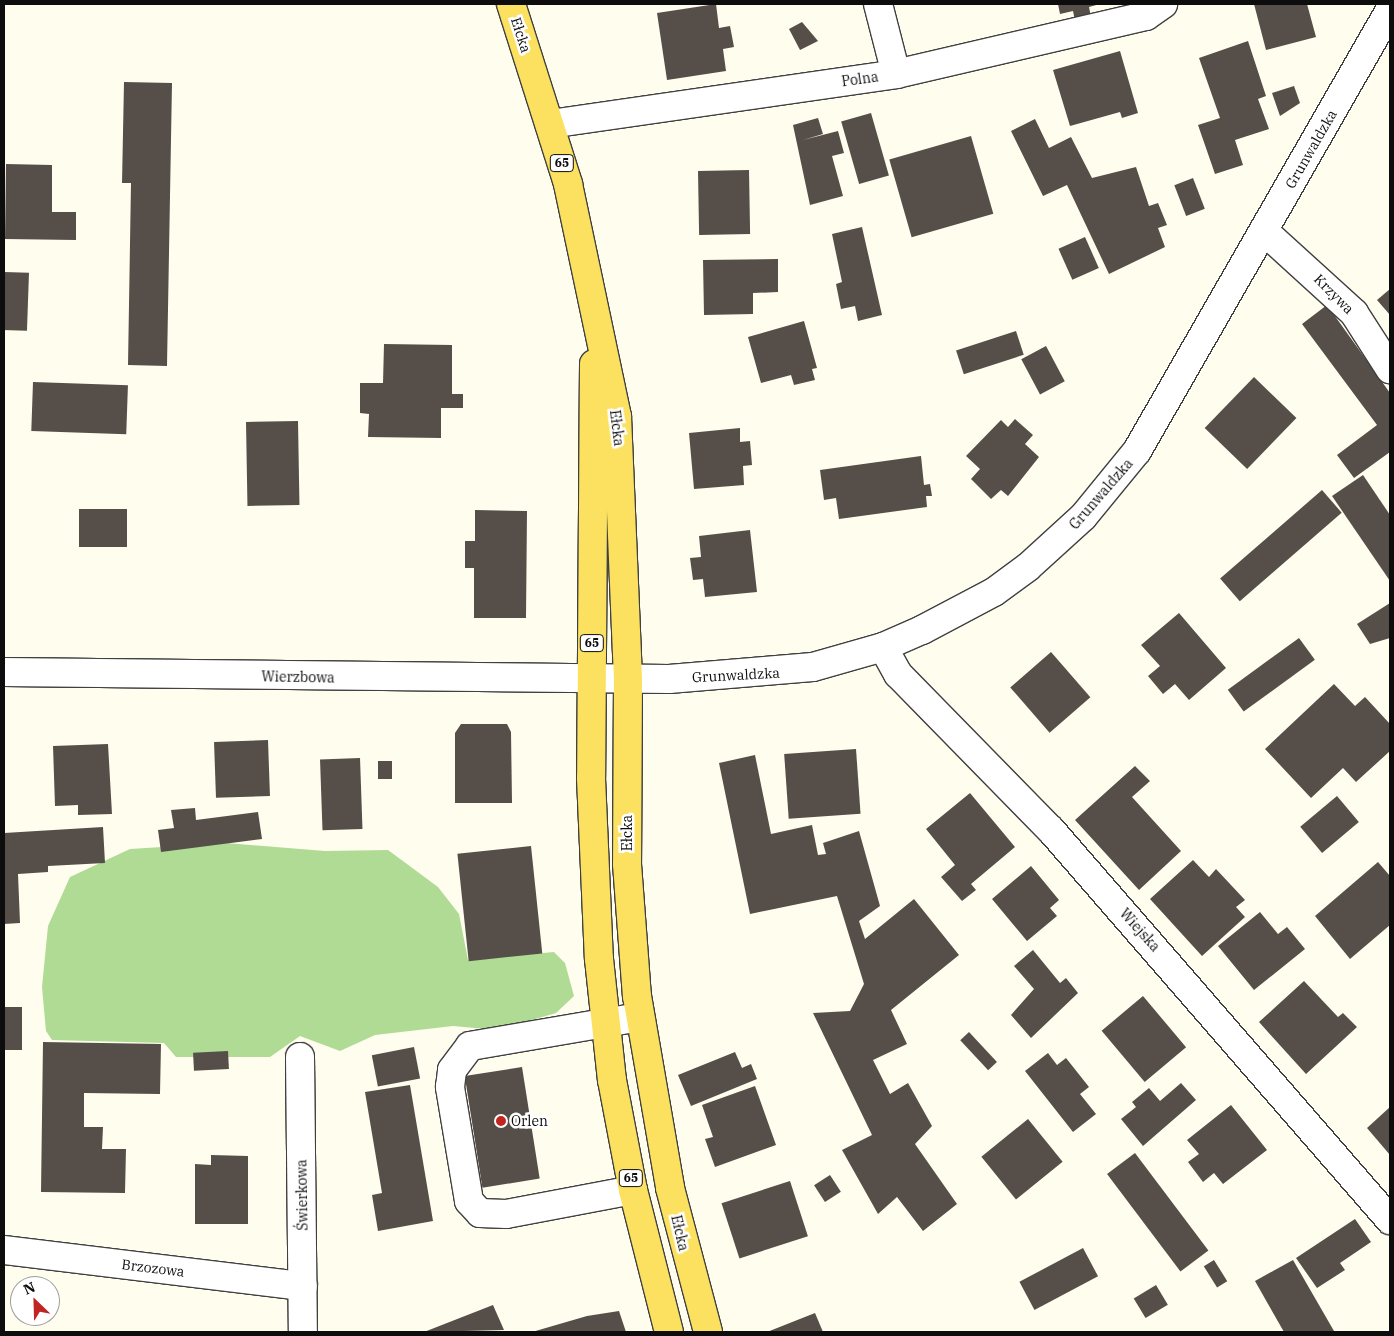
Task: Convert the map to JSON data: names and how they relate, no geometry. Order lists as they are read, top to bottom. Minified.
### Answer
{"streets":{"main road":["Ełcka","65"],"street":["Polna","Grunwaldzka","Krzywa","Wierzbowa","Wiejska","Świerkowa","Brzozowa"]},"crossings":[["Ełcka","Polna"],["Ełcka","Grunwaldzka"],["Ełcka","Wierzbowa"],["Grunwaldzka","Krzywa"],["Grunwaldzka","Wierzbowa"],["Grunwaldzka","Wiejska"],["Świerkowa","Brzozowa"]],"places":["Orlen"],"north":"top left"}
